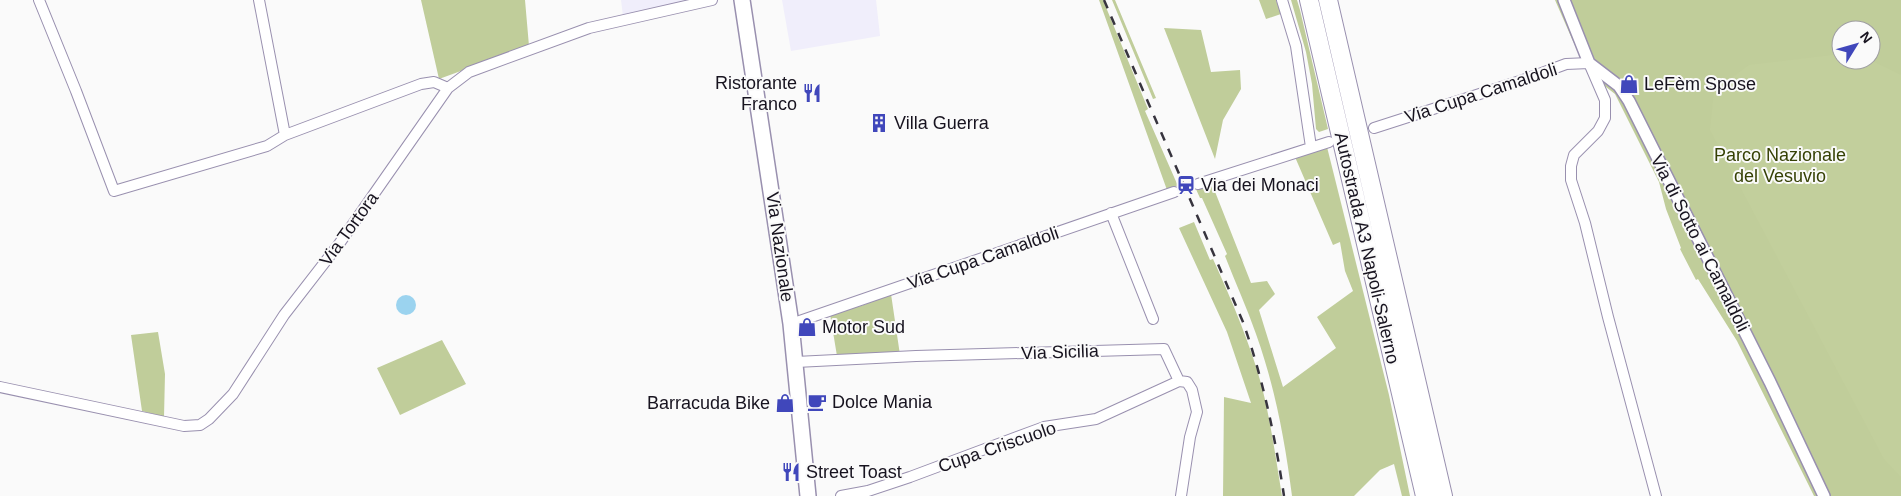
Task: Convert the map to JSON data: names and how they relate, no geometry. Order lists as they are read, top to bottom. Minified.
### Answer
{"streets":{"highway":["Autostrada A3 Napoli-Salerno"],"main road":["Via Nazionale"],"street":["Via Cupa Camaldoli","Via Tortora","Via di Sotto ai Camaldoli","Via Sicilia","Cupa Criscuolo"]},"crossings":[["Via Cupa Camaldoli","Via di Sotto ai Camaldoli"],["Via Cupa Camaldoli","Via Nazionale"],["Via Nazionale","Via Sicilia"],["Via Sicilia","Cupa Criscuolo"]],"parks":["Parco Nazionale del Vesuvio"],"places":{"shop":["LeFèm Spose","Motor Sud","Barracuda Bike"],"restaurant":["Ristorante Franco","Street Toast"],"building":["Villa Guerra"],"station":["Via dei Monaci"],"cafe":["Dolce Mania"]},"north":"top right"}
